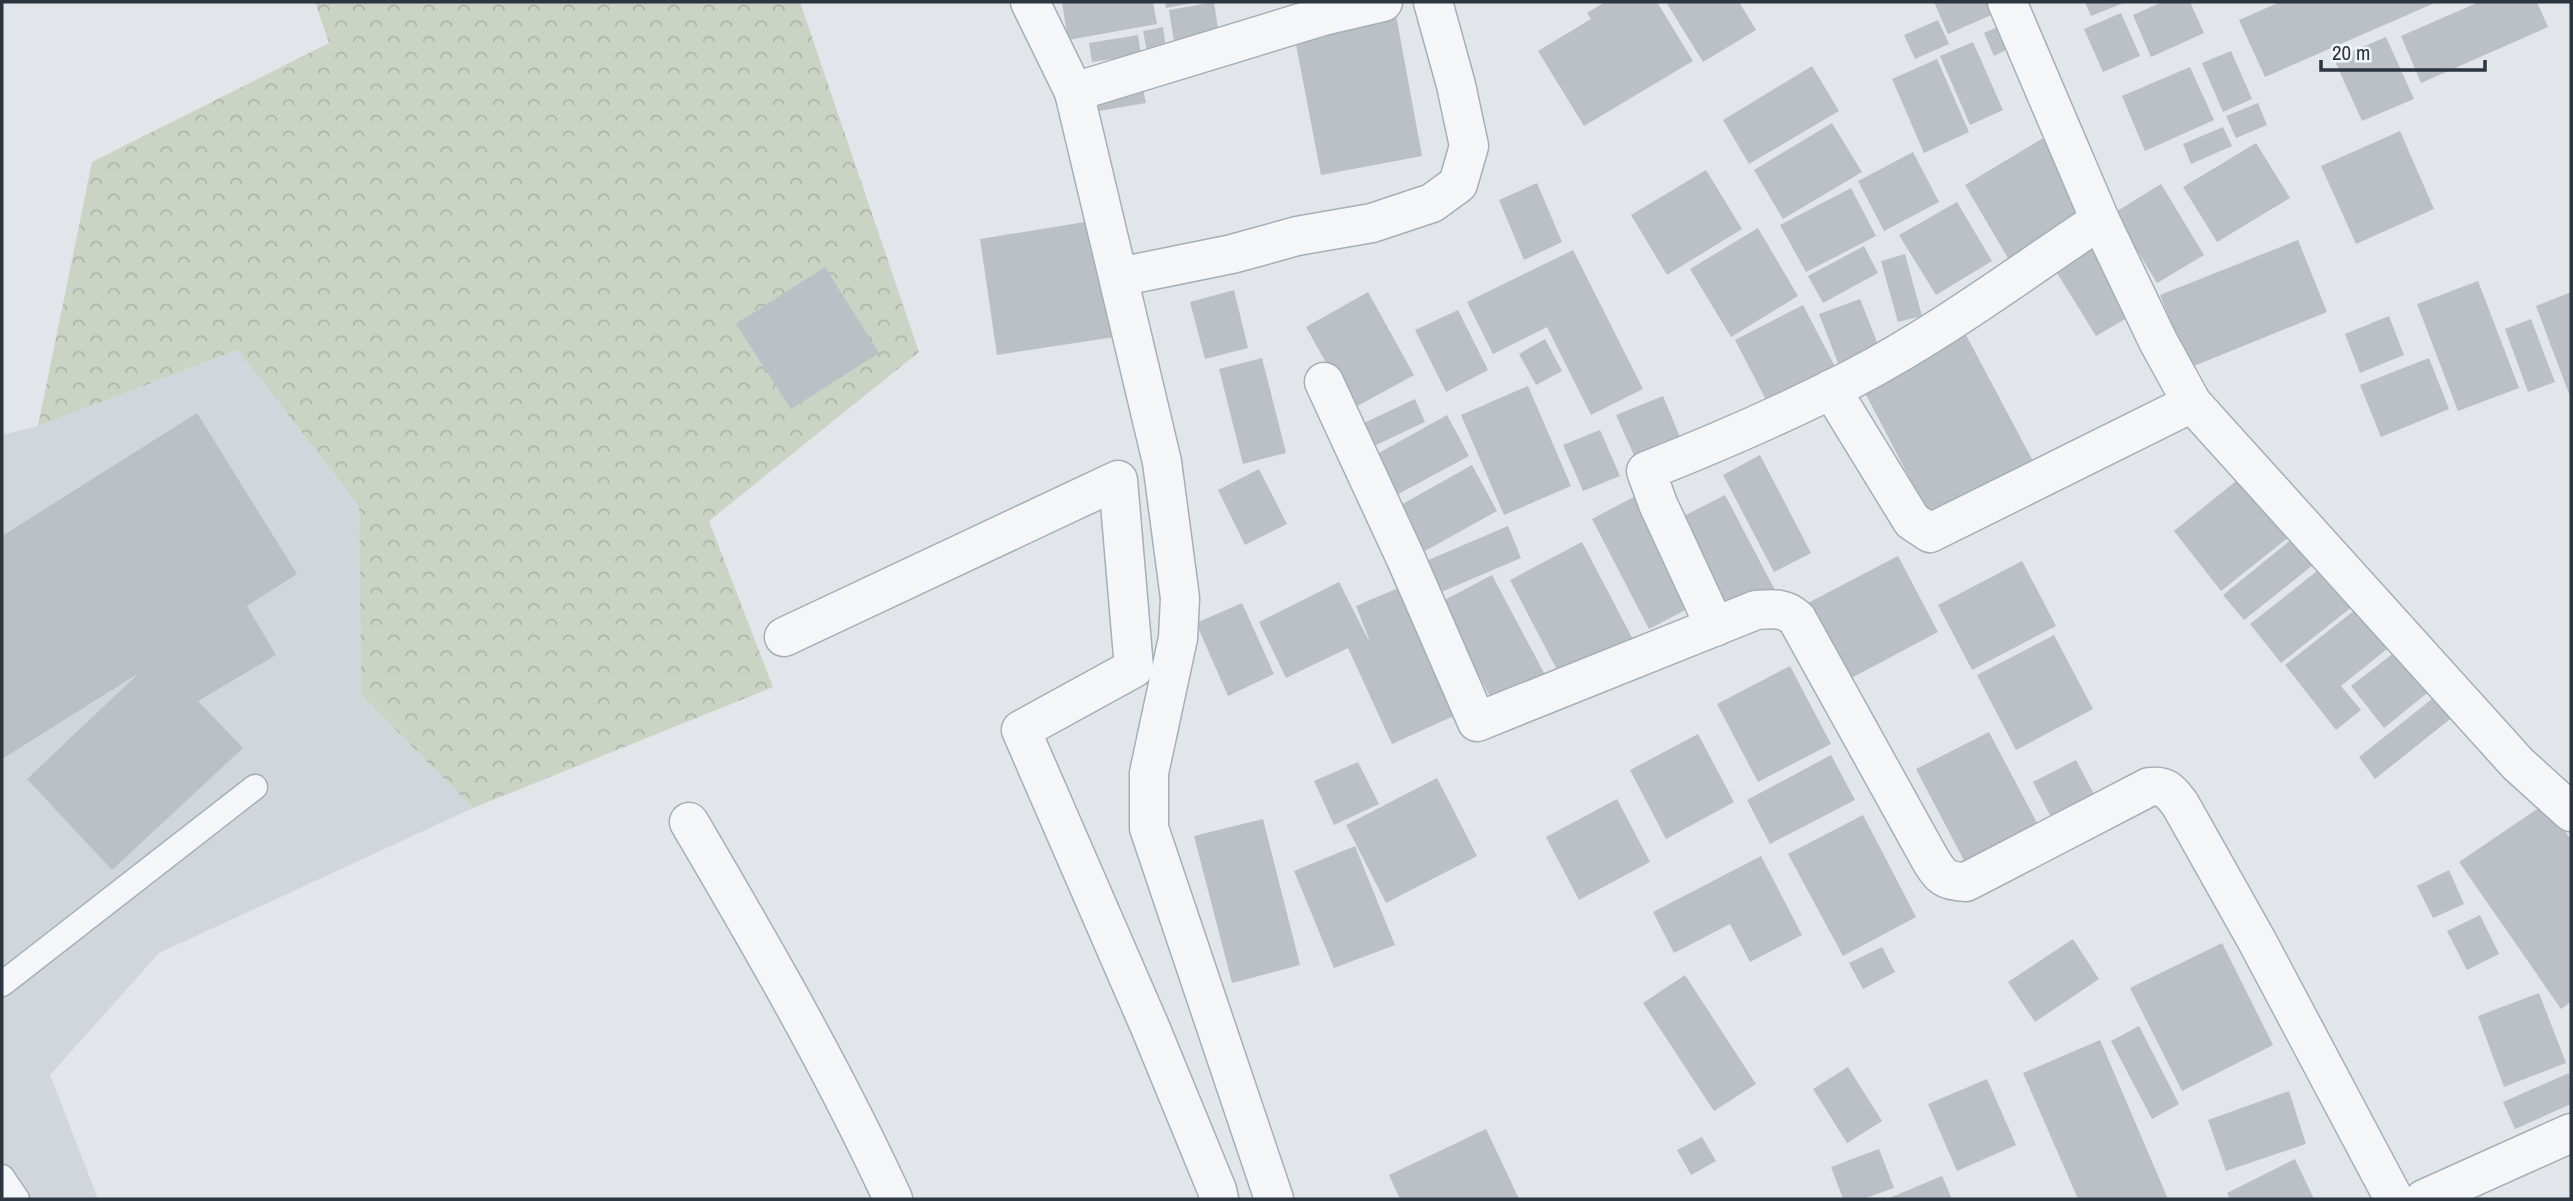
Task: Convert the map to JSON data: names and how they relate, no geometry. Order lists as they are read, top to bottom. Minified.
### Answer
{"scale_bar":"20 m"}
